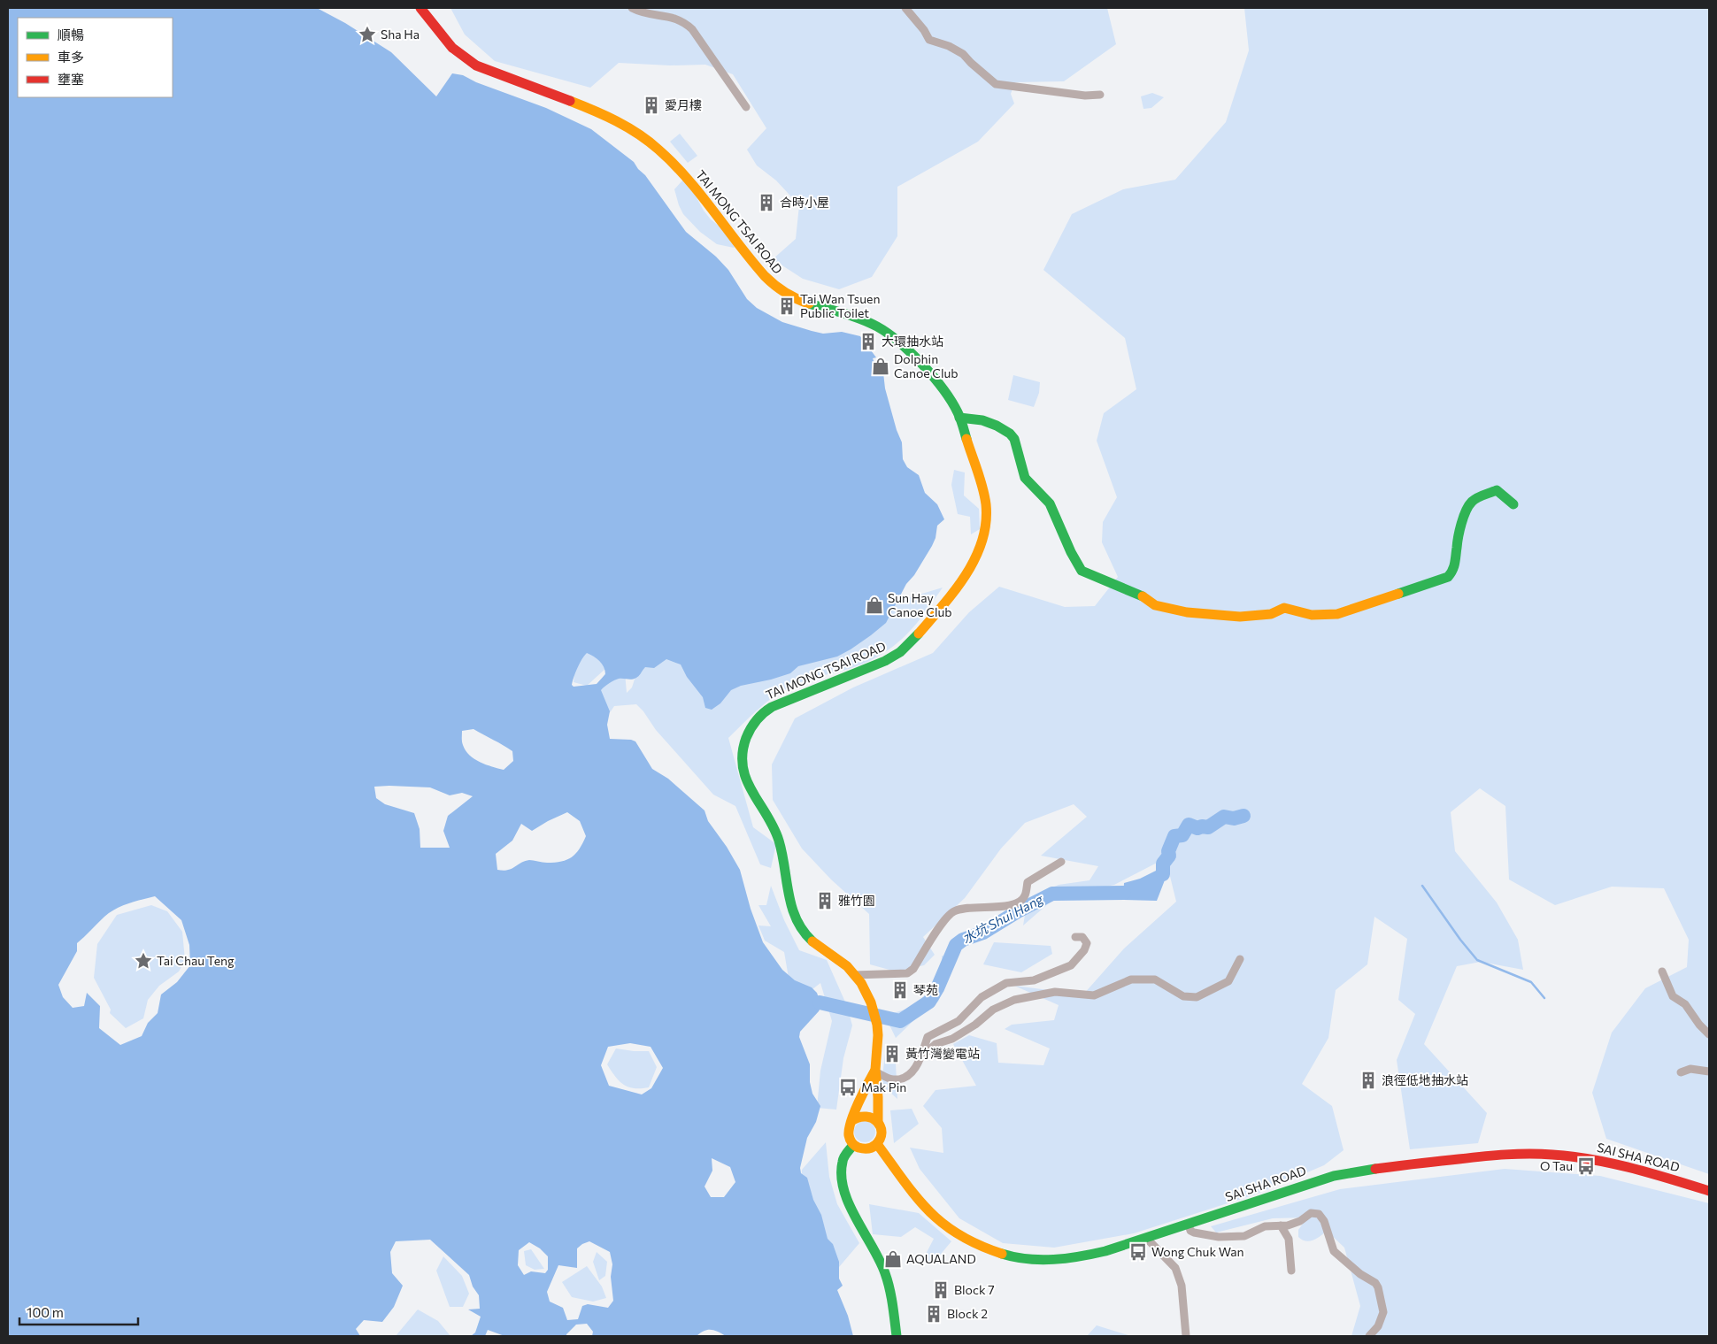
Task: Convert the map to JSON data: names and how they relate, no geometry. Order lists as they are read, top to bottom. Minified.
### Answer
{"streets":{"main road":["TAI MONG TSAI ROAD","SAI SHA ROAD"]},"crossings":[["TAI MONG TSAI ROAD","SAI SHA ROAD"]],"water":["水坑 Shui Hang"],"places":{"place":["Sha Ha","Tai Chau Teng"],"building":["愛月樓","合時小屋","Tai Wan Tsuen Public Toilet","大環抽水站","雅竹園","琴苑","黃竹灣變電站","浪徑低地抽水站","Block 7","Block 2"],"shop":["Dolphin Canoe Club","Sun Hay Canoe Club","AQUALAND"],"bus stop":["Mak Pin","O Tau","Wong Chuk Wan"]},"legend":["順暢","車多","壅塞"],"scale_bar":"100 m"}
